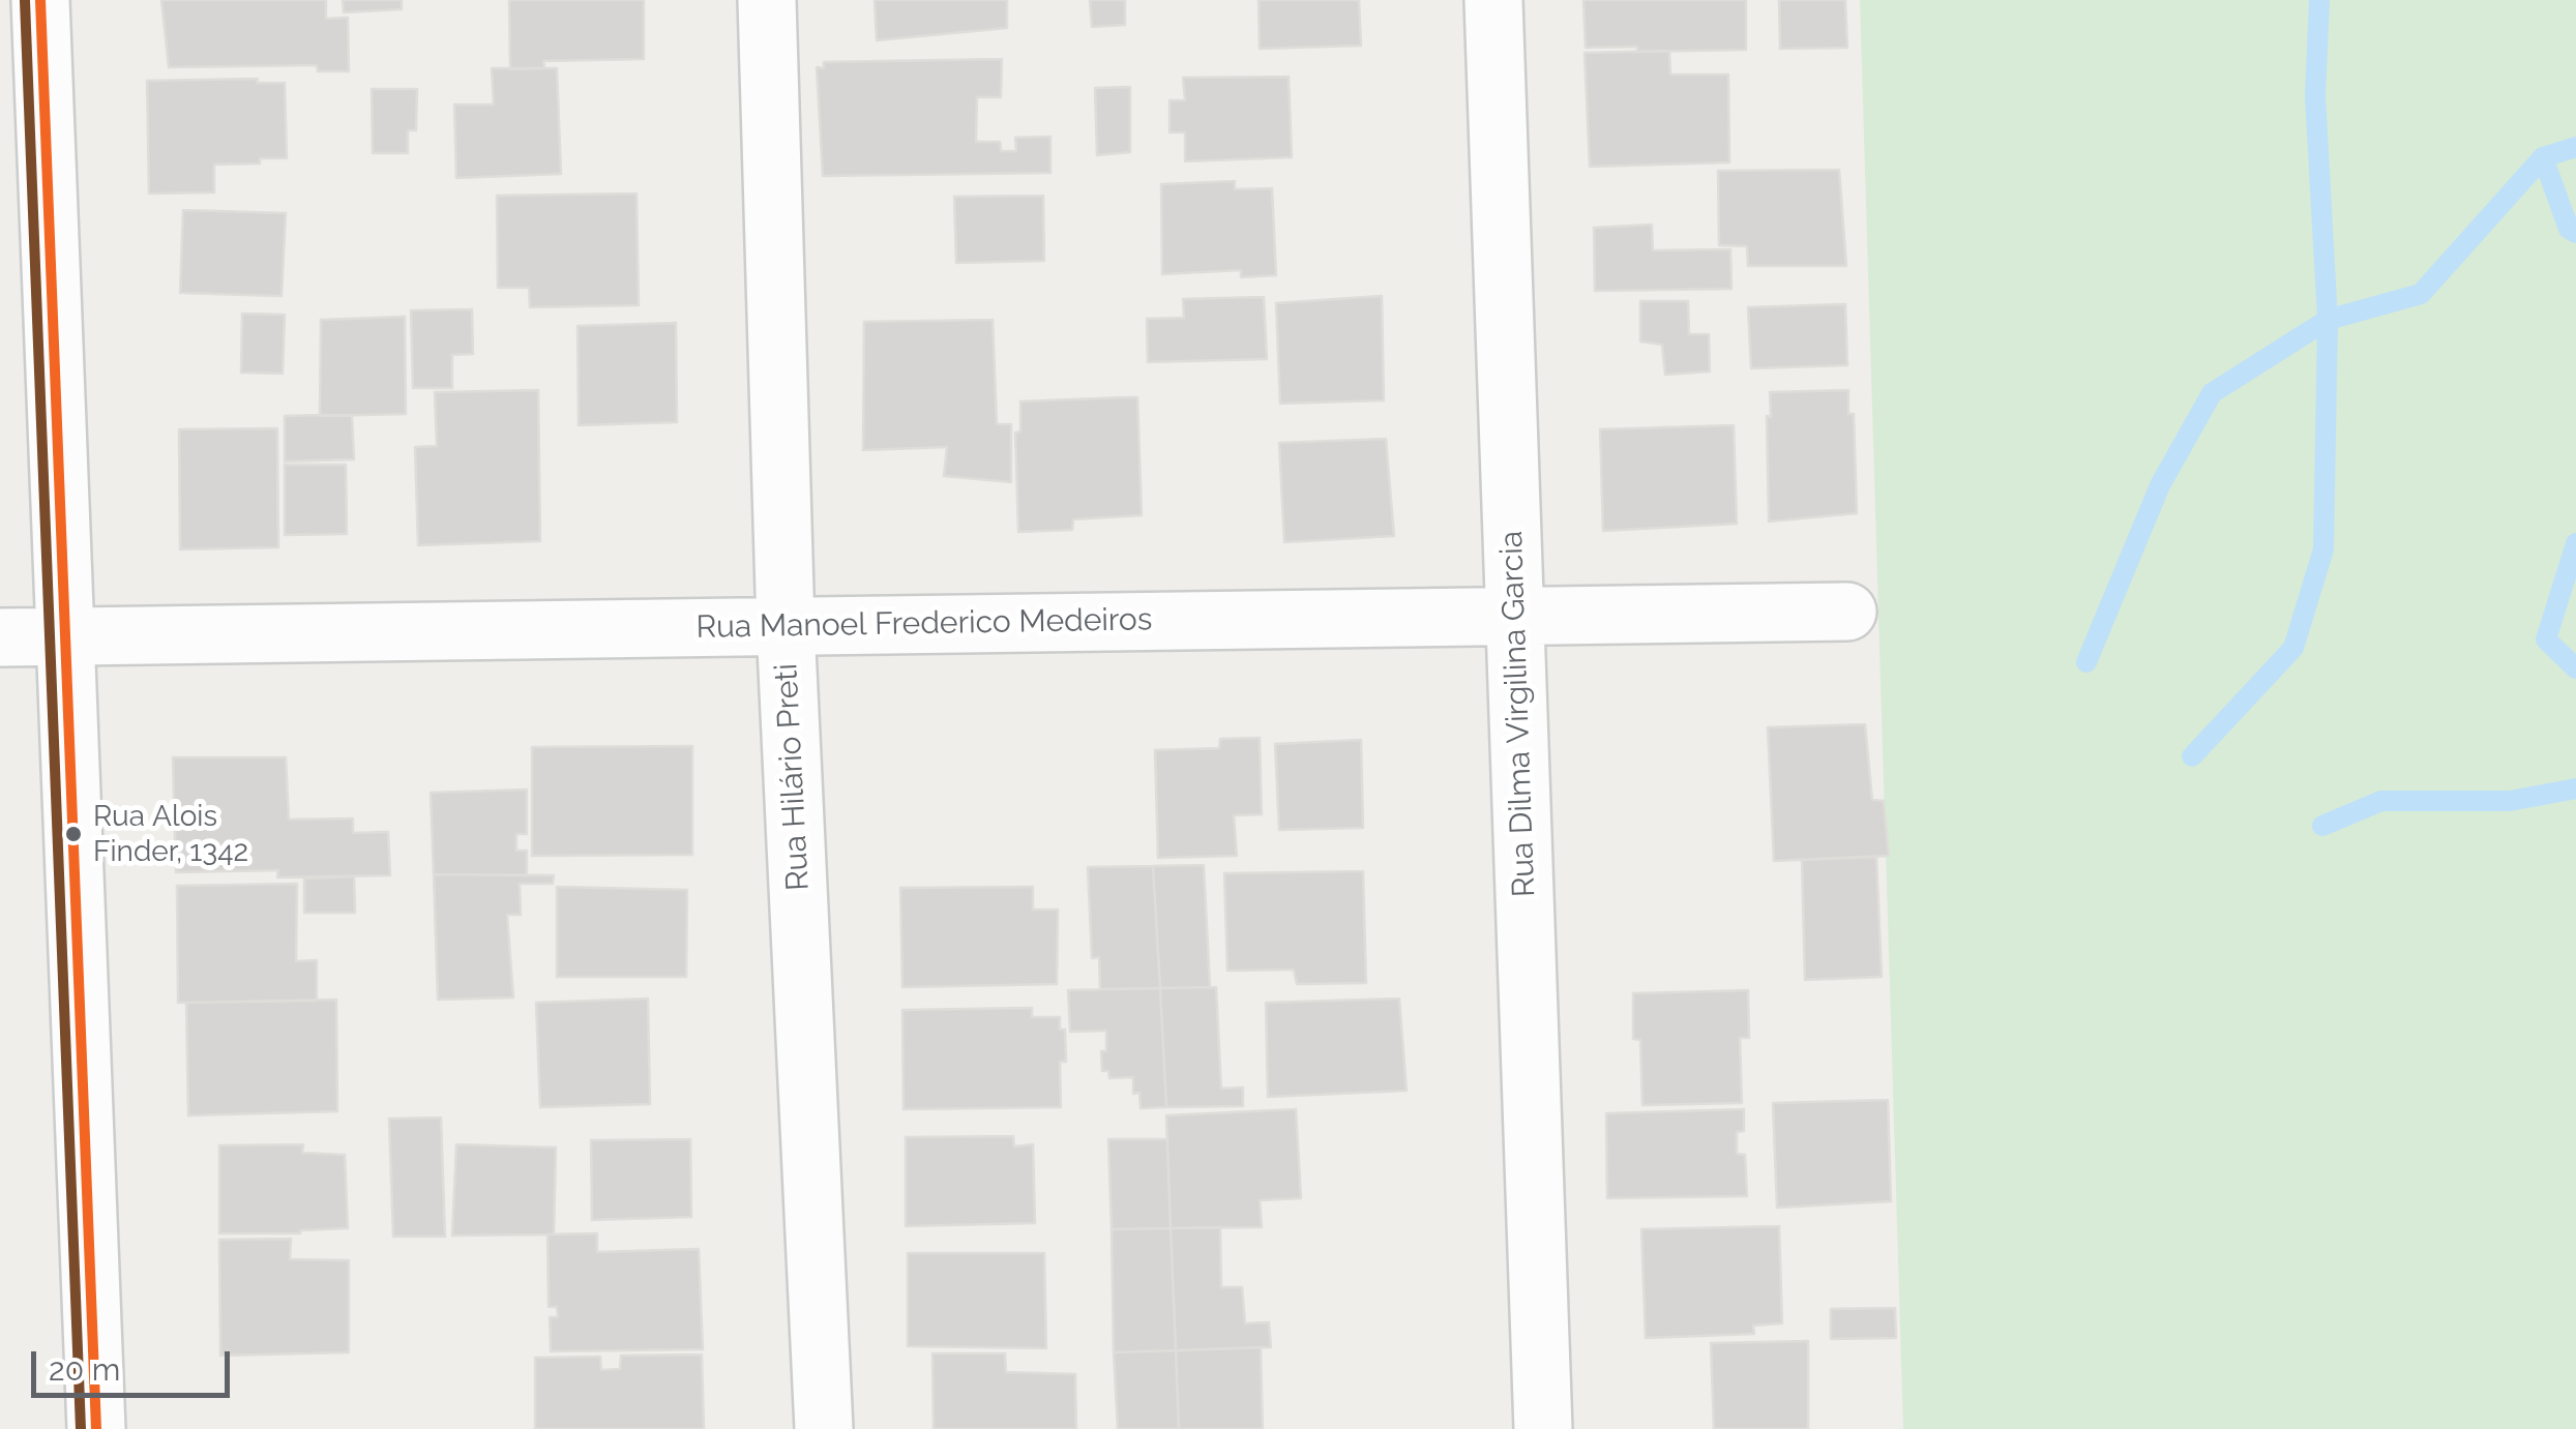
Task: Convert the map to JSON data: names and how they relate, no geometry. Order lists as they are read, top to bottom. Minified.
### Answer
{"streets":{"street":["Rua Manoel Frederico Medeiros","Rua Dilma Virgilina Garcia","Rua Hilário Preti"]},"crossings":[["Rua Manoel Frederico Medeiros","Rua Dilma Virgilina Garcia"],["Rua Manoel Frederico Medeiros","Rua Hilário Preti"]],"places":["Rua Alois Finder, 1342"],"scale_bar":"20 m"}
